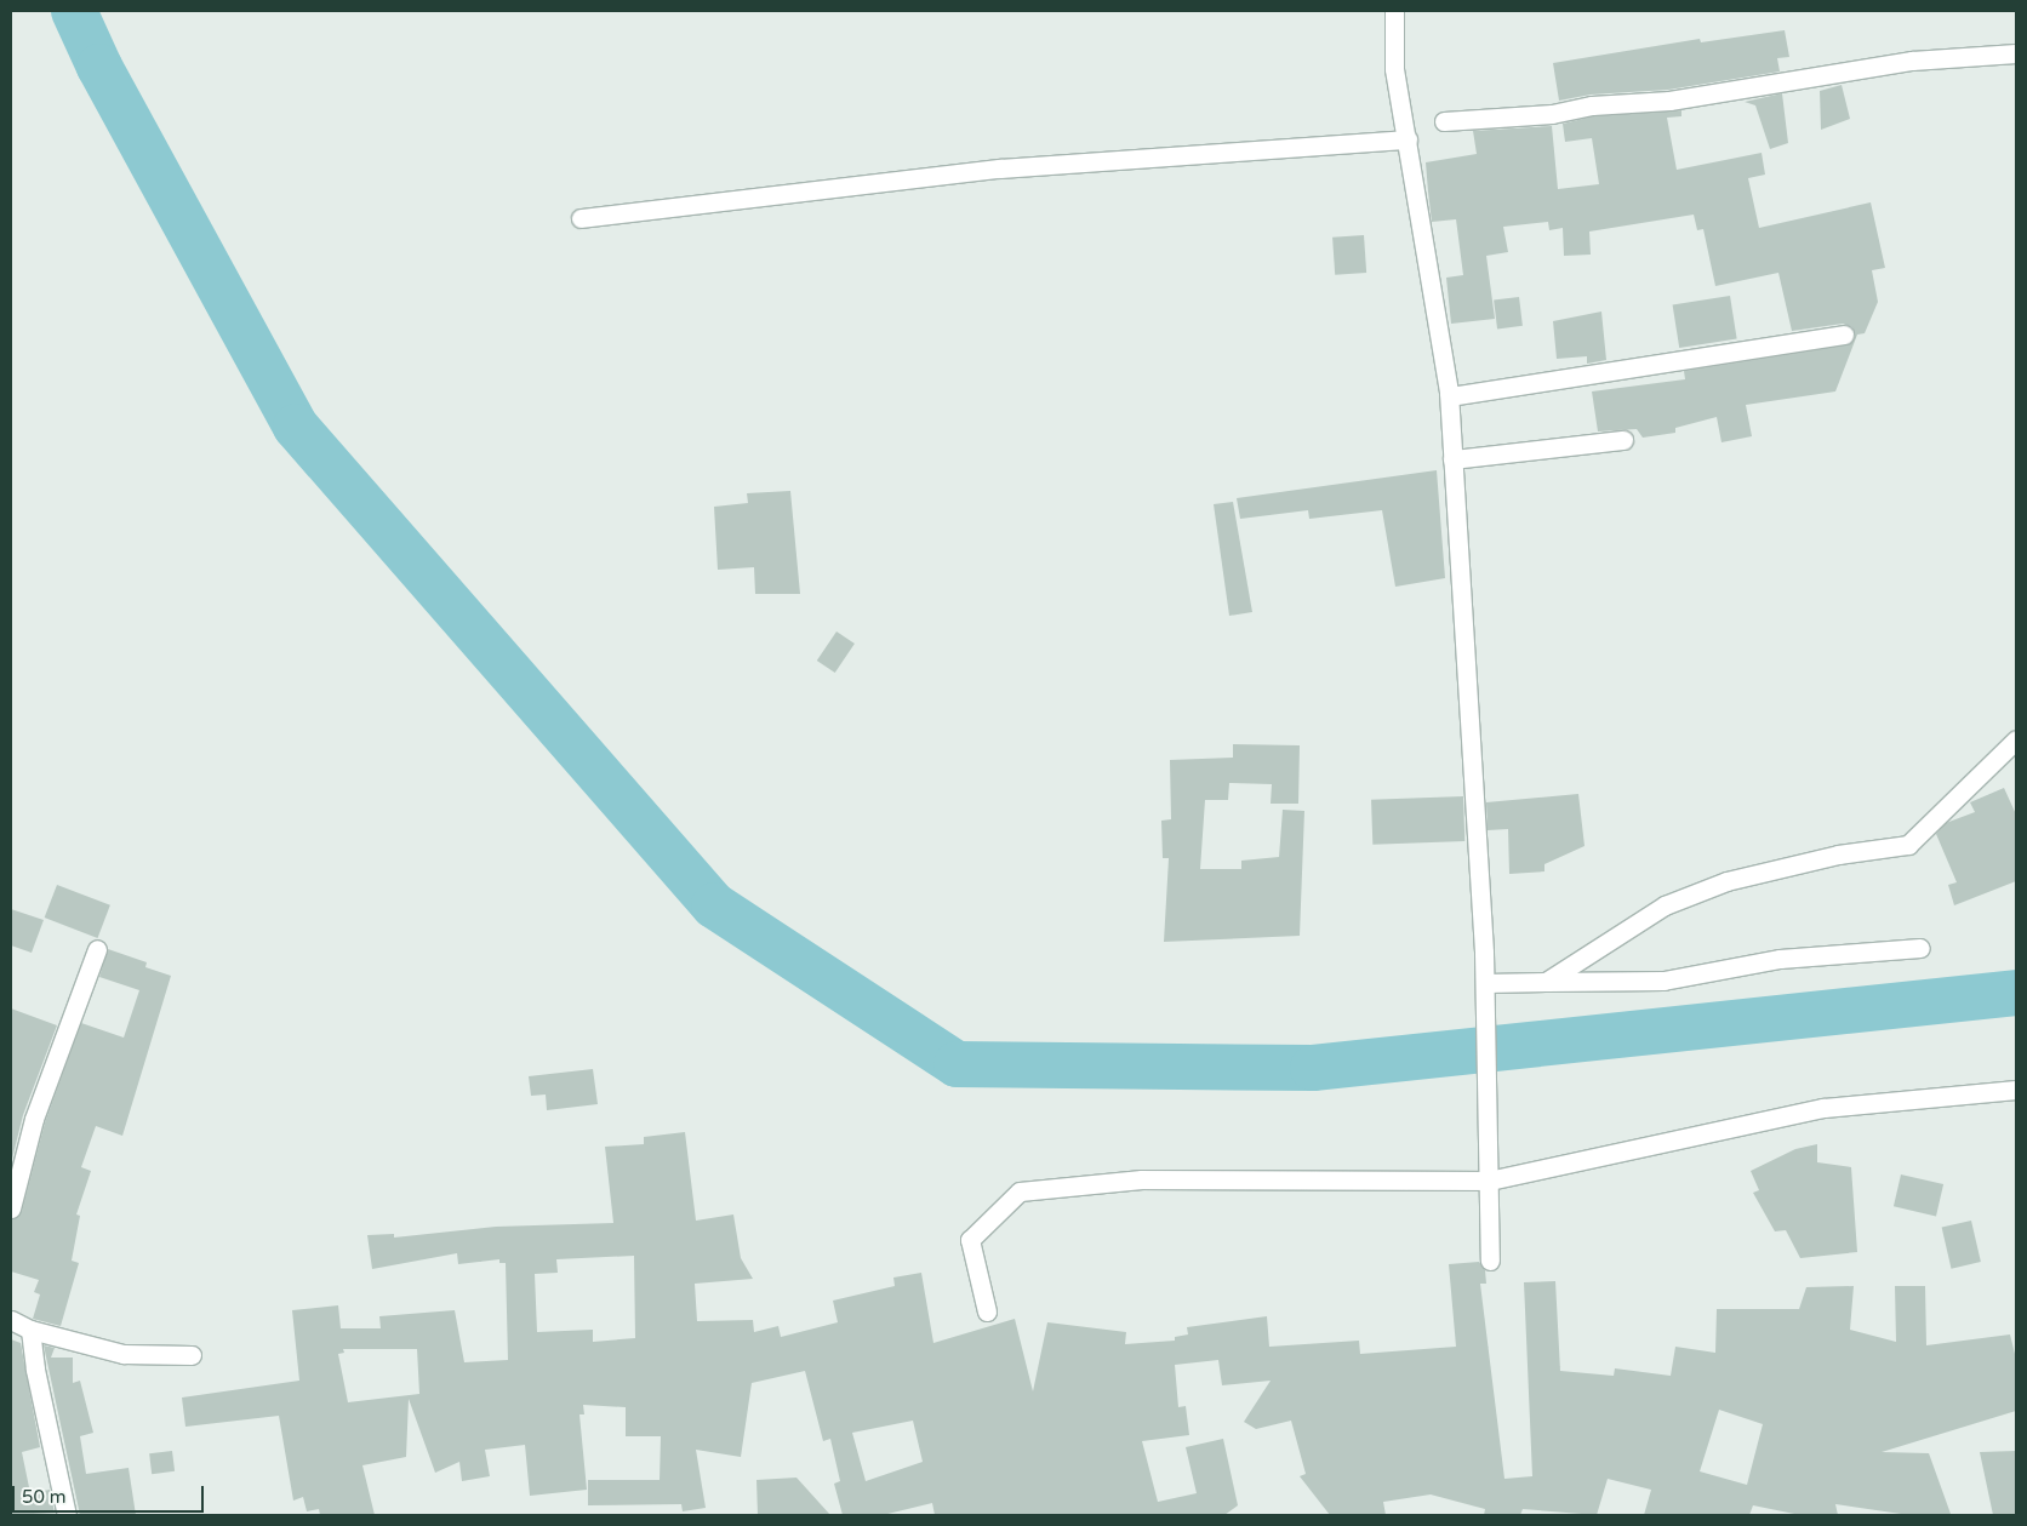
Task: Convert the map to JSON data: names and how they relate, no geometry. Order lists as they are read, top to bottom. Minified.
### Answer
{"scale_bar":"50 m"}
